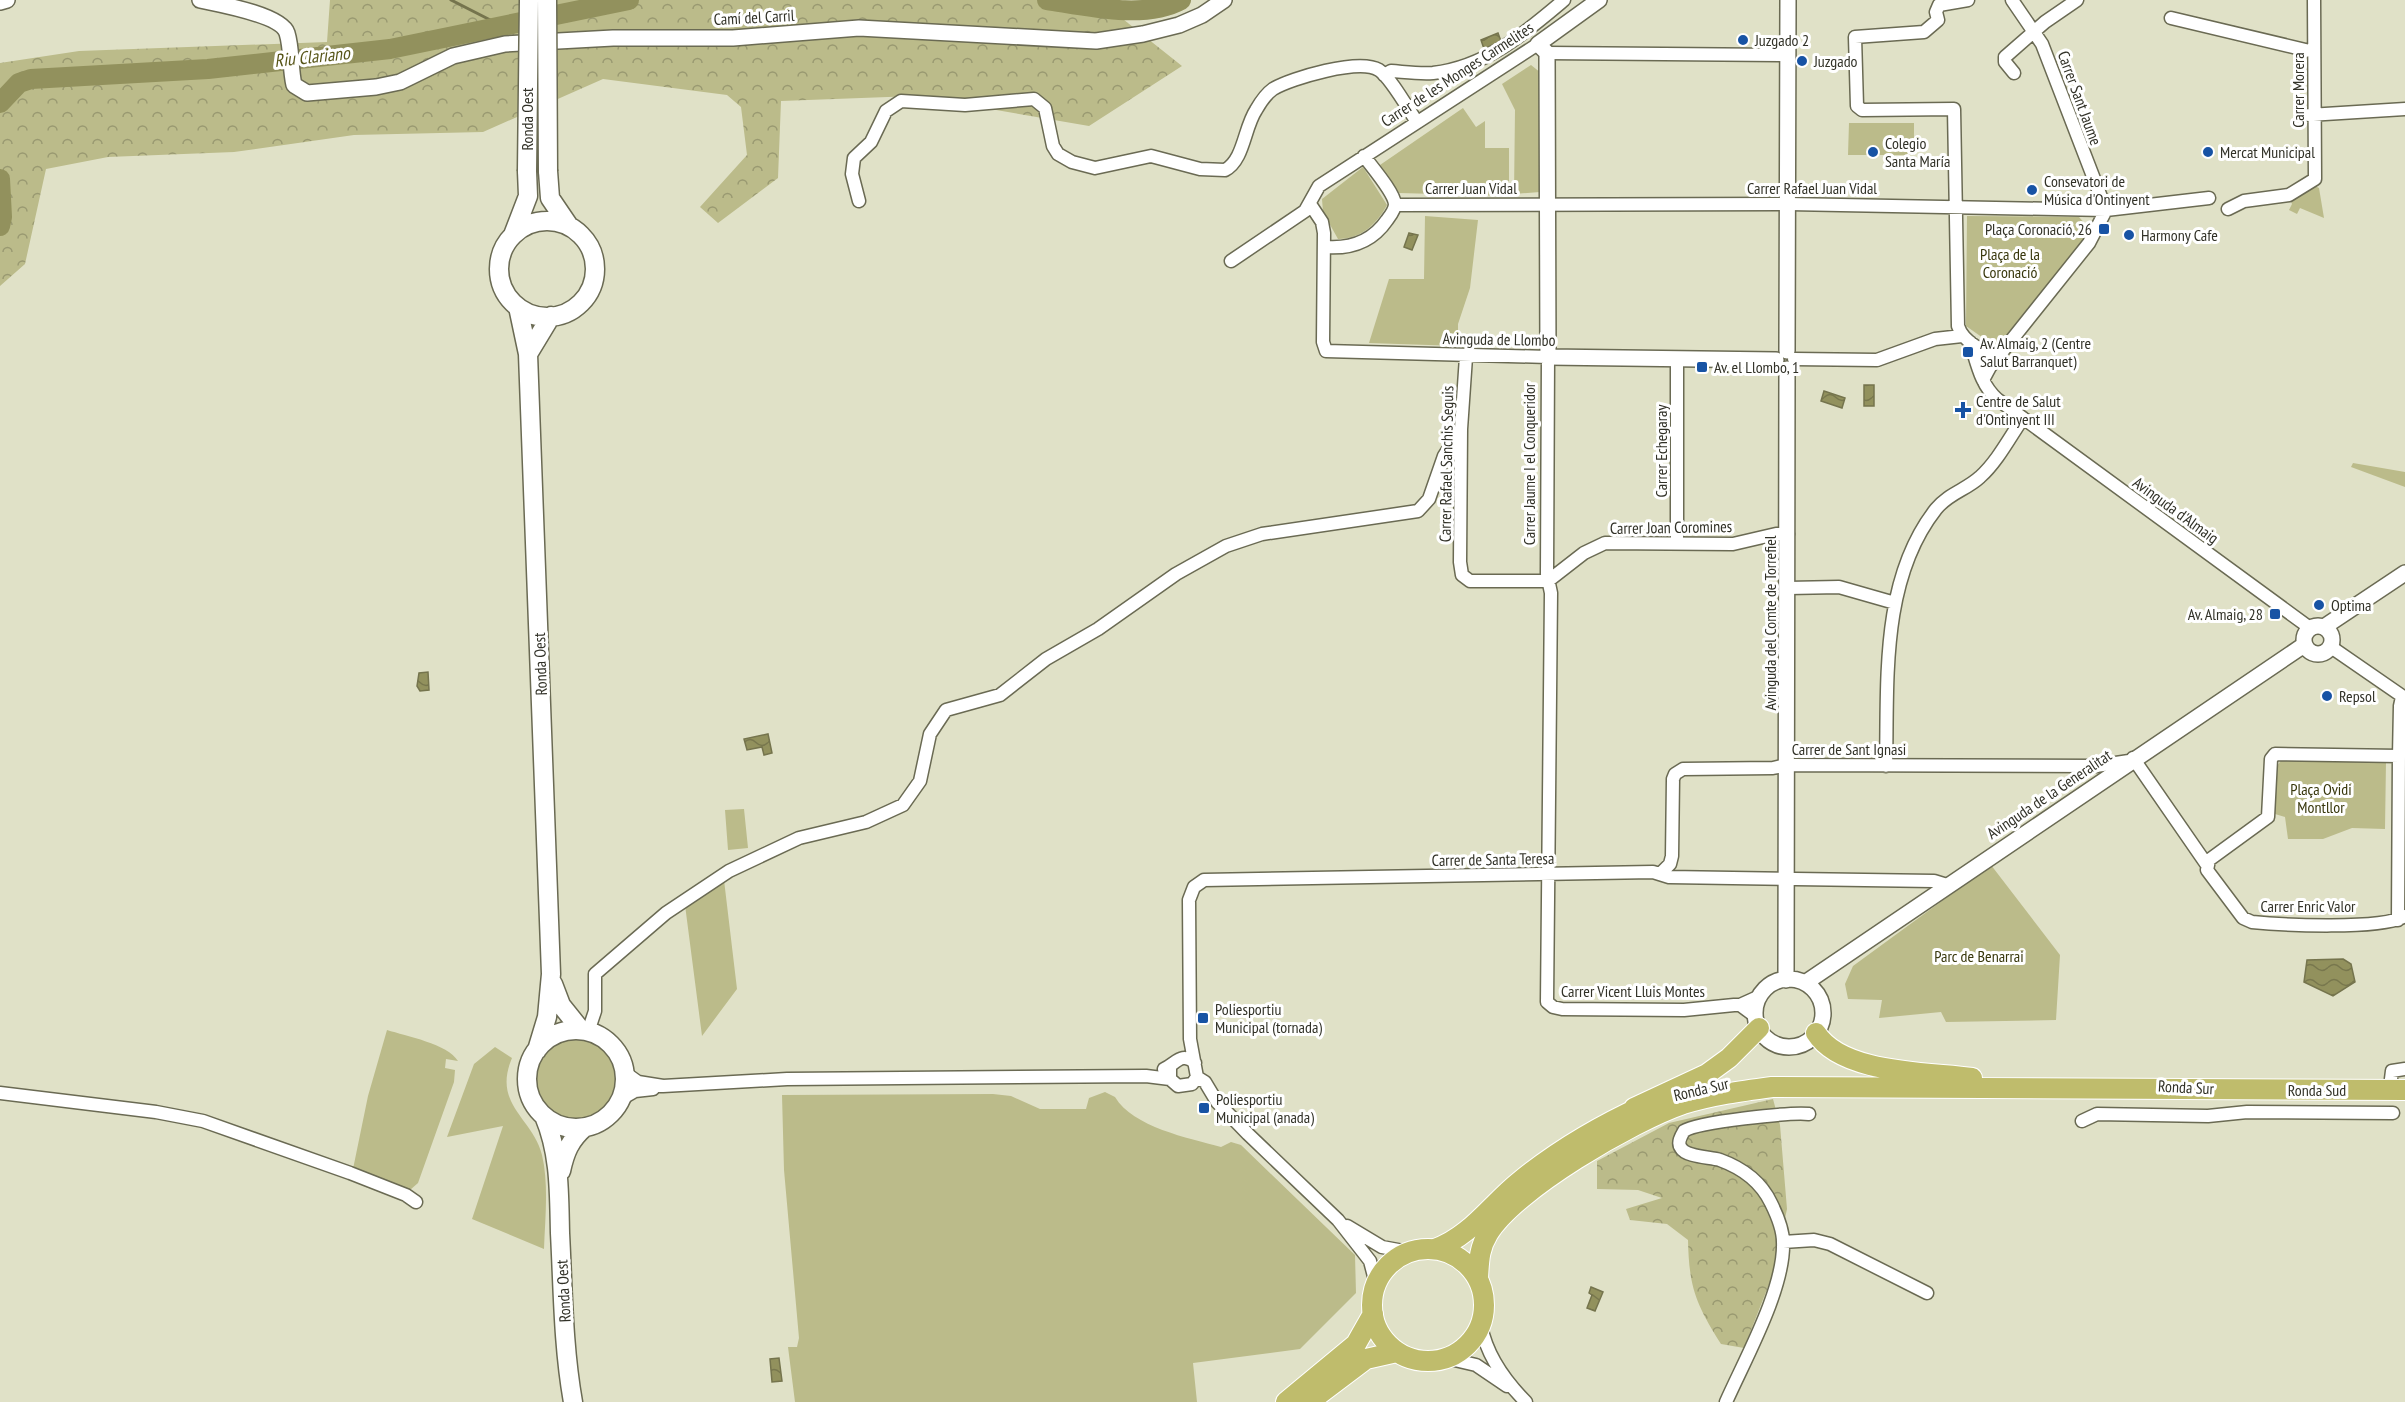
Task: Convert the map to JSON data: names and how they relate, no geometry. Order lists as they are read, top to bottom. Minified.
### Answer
{"streets":{"main road":["Ronda Oest","Ronda Sur","Ronda Sud"],"street":["Camí del Carril","Carrer de les Monges Carmelites","Carrer Morera","Carrer Sant Jaume","Carrer Juan Vidal","Carrer Rafael Juan Vidal","Avinguda de Llombo","Carrer Echegaray","Carrer Rafael Sanchis Seguis","Carrer Jaume I el Conqueridor","Avinguda d'Almaig","Carrer Joan Coromines","Avinguda del Comte de Torrefiel","Carrer de Sant Ignasi","Avinguda de la Generalitat","Carrer de Santa Teresa","Carrer Enric Valor","Carrer Vicent Lluis Montes"]},"crossings":[["Carrer de les Monges Carmelites","Avinguda de Llombo"],["Carrer de les Monges Carmelites","Carrer Jaume I el Conqueridor"],["Carrer Sant Jaume","Carrer Rafael Juan Vidal"],["Carrer Juan Vidal","Carrer Rafael Juan Vidal"],["Carrer Juan Vidal","Carrer Jaume I el Conqueridor"],["Carrer Rafael Juan Vidal","Carrer Jaume I el Conqueridor"],["Carrer Rafael Juan Vidal","Avinguda del Comte de Torrefiel"],["Avinguda de Llombo","Carrer Echegaray"],["Avinguda de Llombo","Carrer Rafael Sanchis Seguis"],["Avinguda de Llombo","Carrer Jaume I el Conqueridor"],["Avinguda de Llombo","Avinguda del Comte de Torrefiel"],["Carrer Echegaray","Carrer Joan Coromines"],["Carrer Rafael Sanchis Seguis","Carrer Jaume I el Conqueridor"],["Carrer Rafael Sanchis Seguis","Carrer Joan Coromines"],["Carrer Jaume I el Conqueridor","Carrer Joan Coromines"],["Carrer Jaume I el Conqueridor","Carrer de Santa Teresa"],["Carrer Jaume I el Conqueridor","Carrer Vicent Lluis Montes"],["Avinguda d'Almaig","Avinguda de la Generalitat"],["Carrer Joan Coromines","Avinguda del Comte de Torrefiel"],["Avinguda del Comte de Torrefiel","Carrer de Sant Ignasi"],["Avinguda del Comte de Torrefiel","Avinguda de la Generalitat"],["Avinguda del Comte de Torrefiel","Carrer de Santa Teresa"],["Avinguda del Comte de Torrefiel","Carrer Vicent Lluis Montes"],["Carrer de Sant Ignasi","Avinguda de la Generalitat"],["Carrer de Sant Ignasi","Carrer de Santa Teresa"],["Carrer de Sant Ignasi","Carrer Enric Valor"],["Avinguda de la Generalitat","Carrer de Santa Teresa"],["Avinguda de la Generalitat","Carrer Enric Valor"],["Avinguda de la Generalitat","Carrer Vicent Lluis Montes"],["Carrer de Santa Teresa","Carrer Vicent Lluis Montes"],["Ronda Sur","Ronda Sud"]],"water":["Riu Clariano"],"parks":["Plaça de la Coronació","Plaça Ovidi Montllor","Parc de Benarrai"],"places":{"other":["Juzgado 2","Juzgado","Colegio Santa María","Mercat Municipal","Consevatori de Música d'Ontinyent","Harmony Cafe","Optima","Repsol"],"transit":["Plaça Coronació, 26","Av. Almaig, 2 (Centre Salut Barranquet)","Av. el Llombo, 1","Av. Almaig, 28","Poliesportiu Municipal (tornada)","Poliesportiu Municipal (anada)"],"health":["Centre de Salut d'Ontinyent III"]}}
